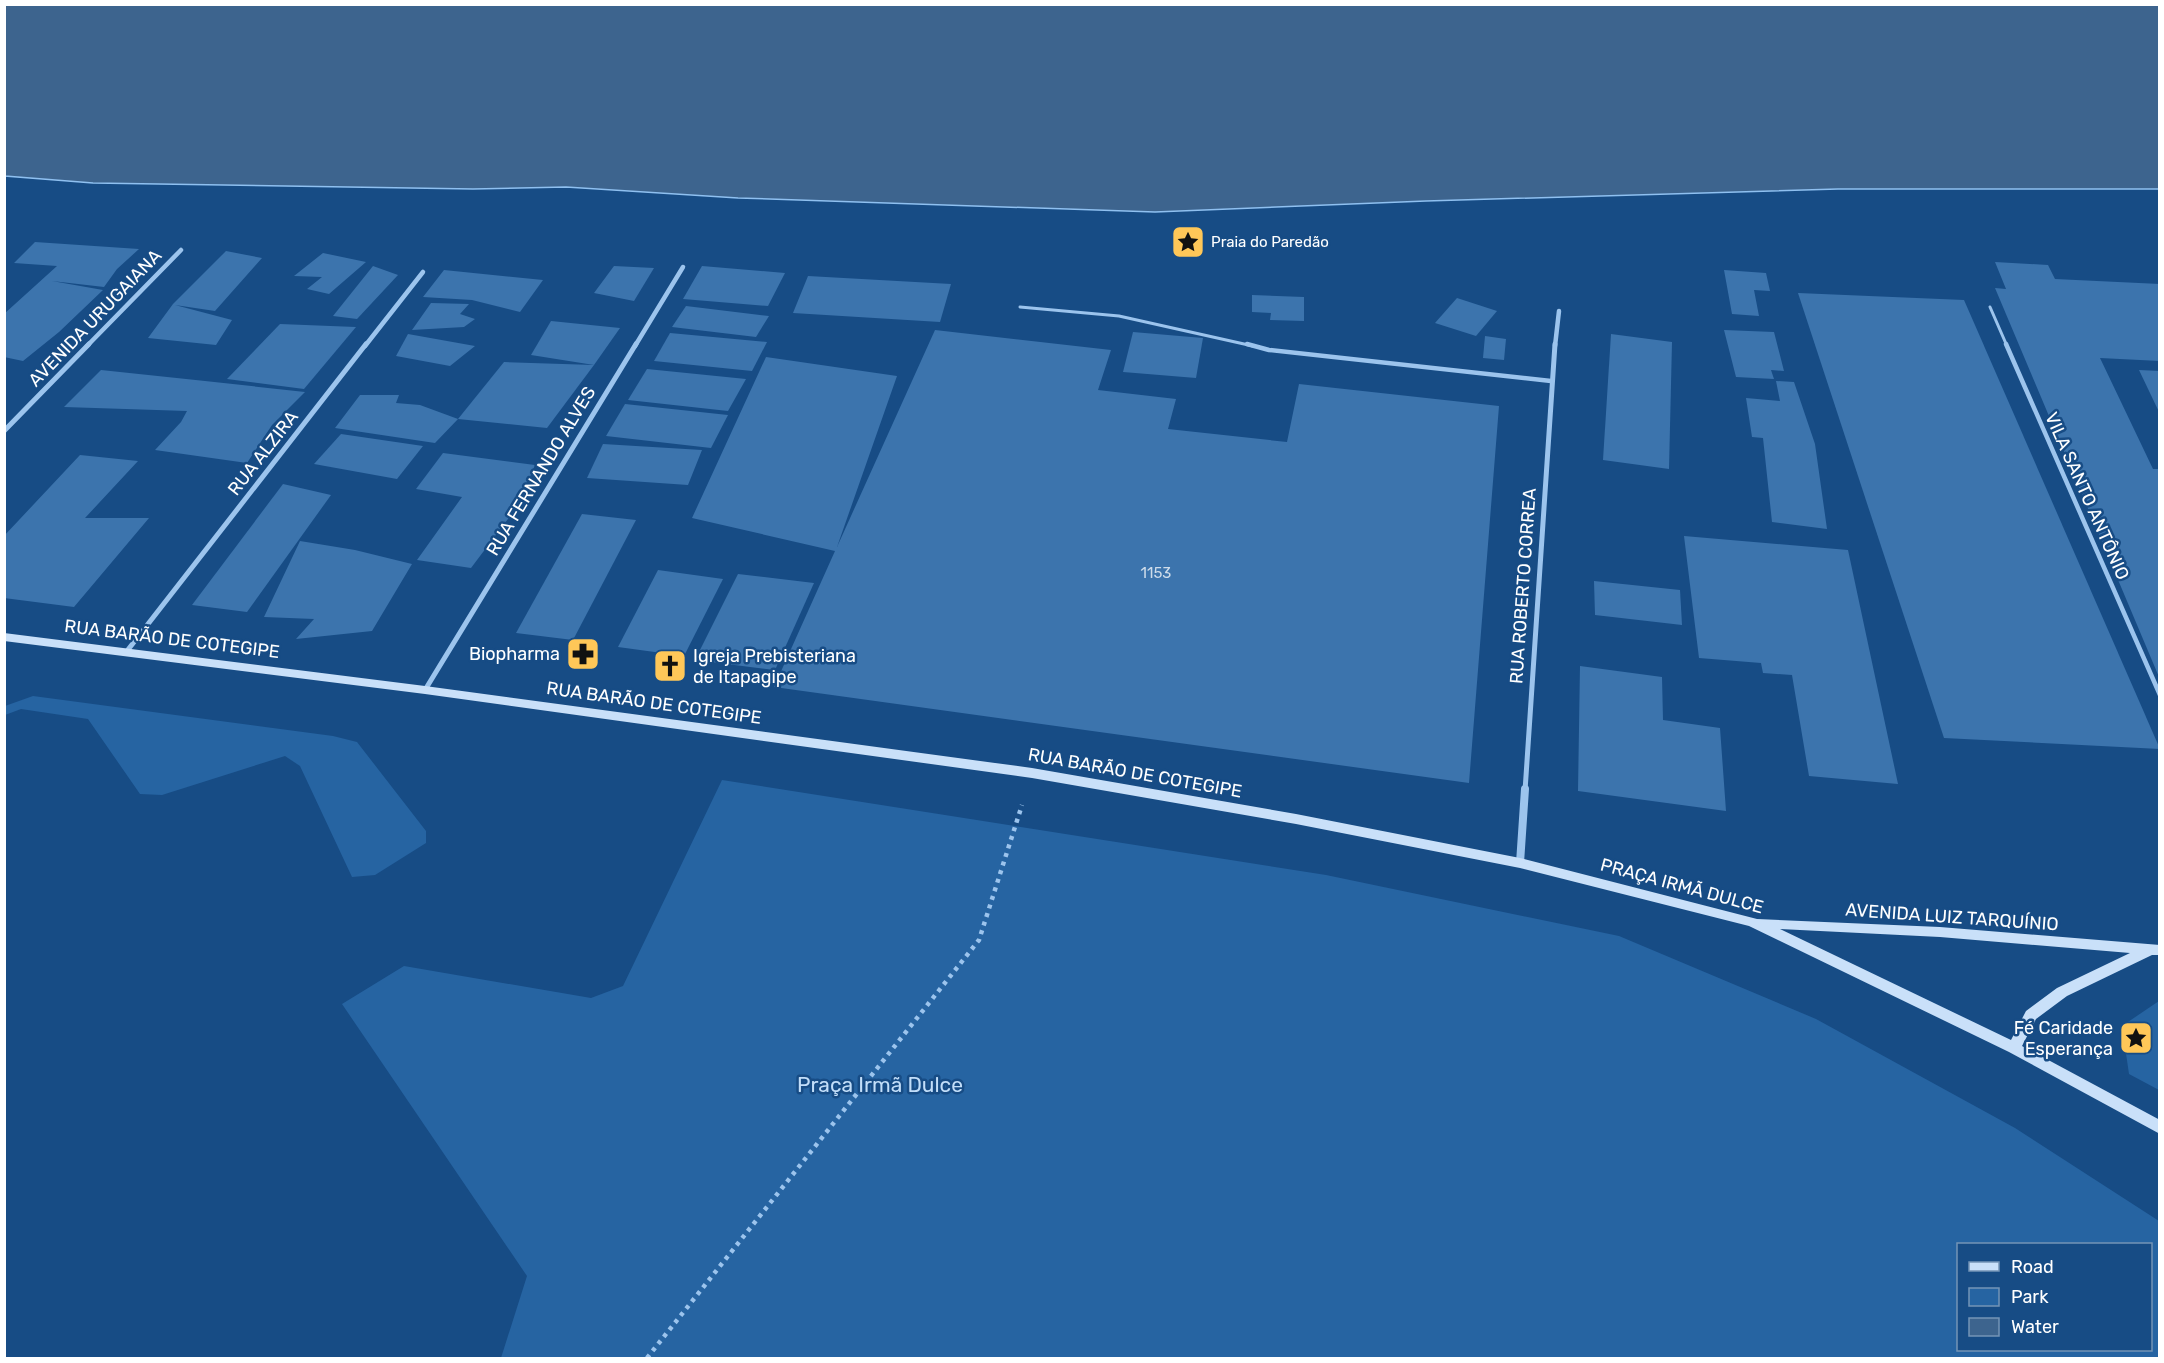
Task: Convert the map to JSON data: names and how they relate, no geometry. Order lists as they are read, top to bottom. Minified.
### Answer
{"streets":{"main road":["RUA BARÃO DE COTEGIPE","PRAÇA IRMÃ DULCE","AVENIDA LUIZ TARQUÍNIO"],"street":["AVENIDA URUGAIANA","RUA ALZIRA","RUA FERNANDO ALVES","RUA ROBERTO CORREA"],"lane":["VILA SANTO ANTÔNIO"]},"crossings":[["RUA ALZIRA","RUA BARÃO DE COTEGIPE"],["RUA FERNANDO ALVES","RUA BARÃO DE COTEGIPE"],["RUA ROBERTO CORREA","PRAÇA IRMÃ DULCE"],["RUA BARÃO DE COTEGIPE","PRAÇA IRMÃ DULCE"],["PRAÇA IRMÃ DULCE","AVENIDA LUIZ TARQUÍNIO"]],"parks":["Praça Irmã Dulce"],"places":{"place":["Praia do Paredão","Fé Caridade Esperança"],"pharmacy":["Biopharma"],"church":["Igreja Prebisteriana de Itapagipe"]},"house_numbers":["1153"],"legend":["Road","Park","Water"]}
